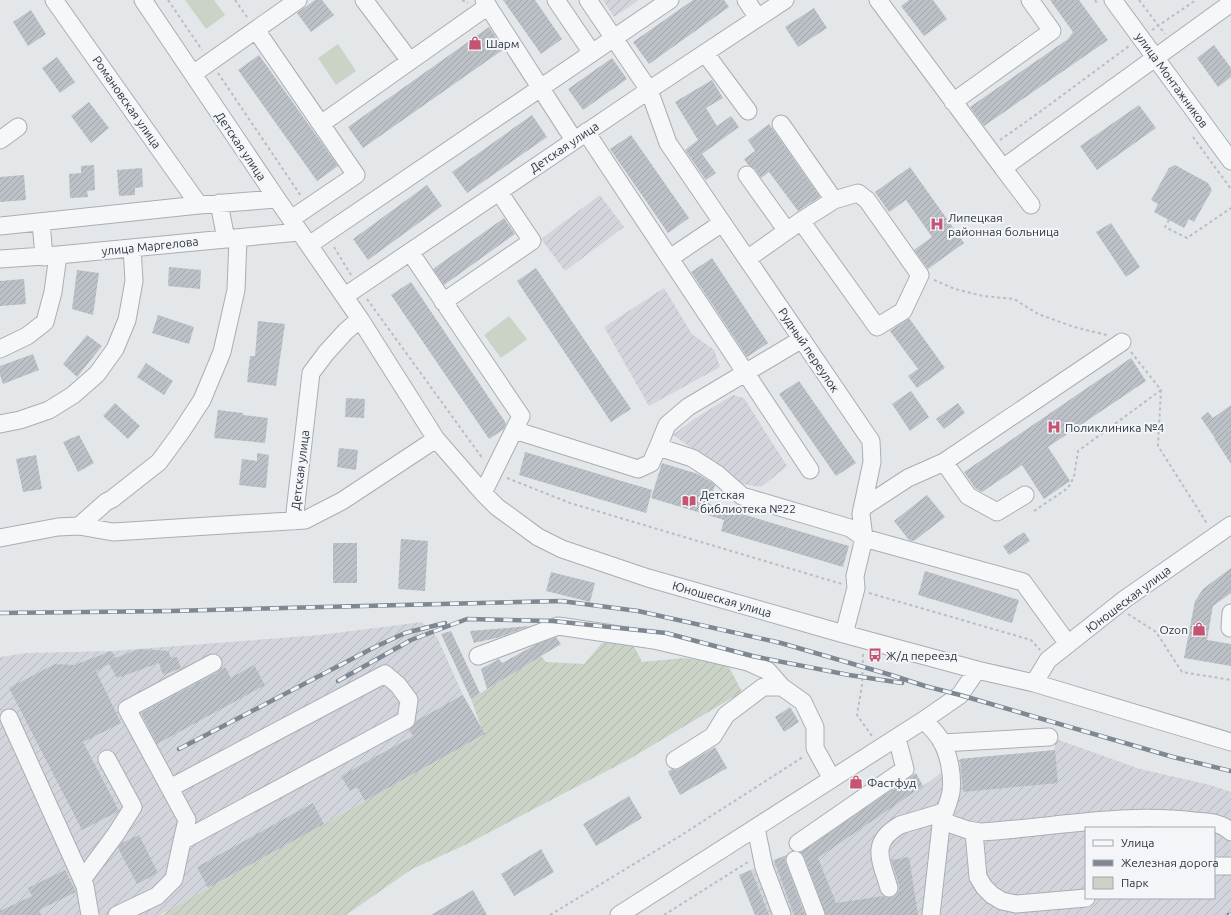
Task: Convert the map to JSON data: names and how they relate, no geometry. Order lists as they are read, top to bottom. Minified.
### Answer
{"streets":{"street":["улица Монтажников","Романовская улица","Детская улица","улица Маргелова","Рудный переулок","Юношеская улица"]},"crossings":[["Детская улица","улица Маргелова"],["Детская улица","Рудный переулок"],["Детская улица","Юношеская улица"],["Рудный переулок","Юношеская улица"]],"places":{"shop":["Шарм","Ozon","Фастфуд"],"hospital":["Липецкая районная больница","Поликлиника №4"],"library":["Детская библиотека №22"],"bus stop":["Ж/д переезд"]},"legend":["Улица","Железная дорога","Парк"]}
